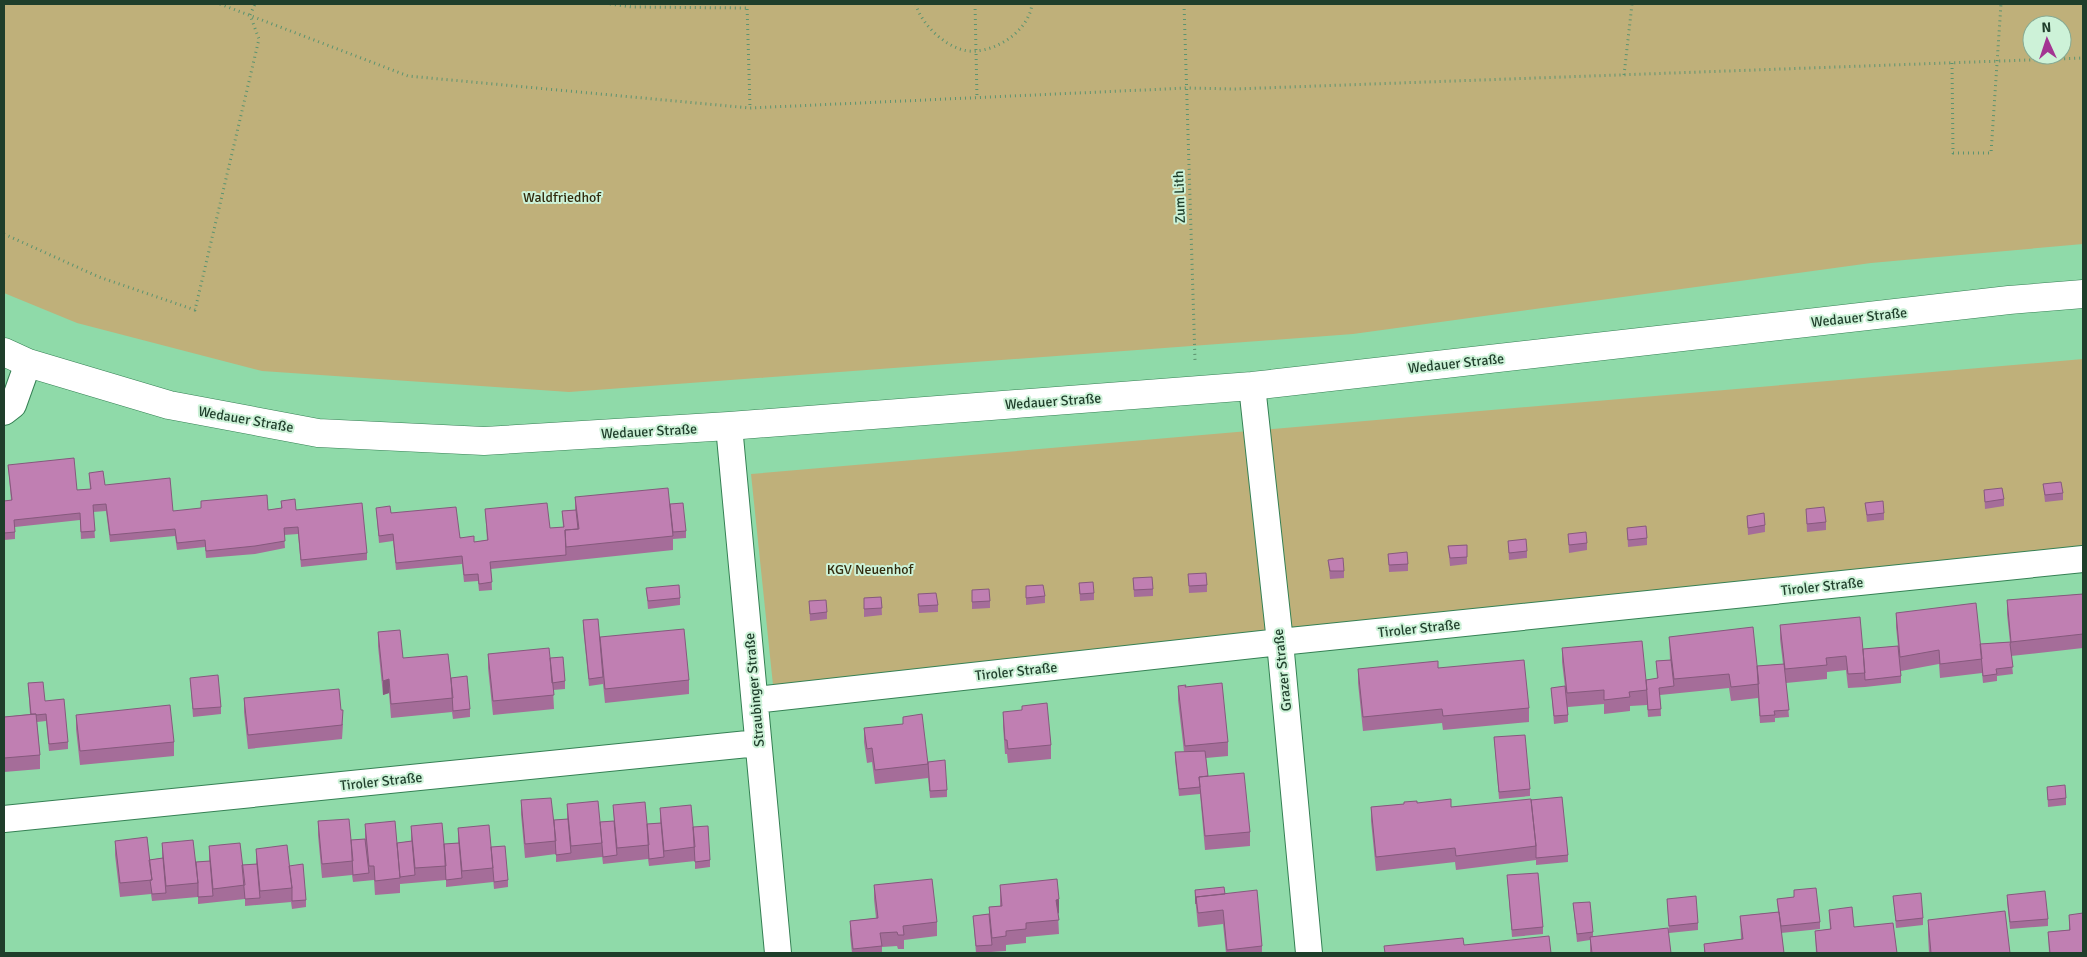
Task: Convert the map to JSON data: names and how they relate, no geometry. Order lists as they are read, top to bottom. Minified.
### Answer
{"streets":{"street":["Wedauer Straße","Tiroler Straße","Grazer Straße","Straubinger Straße"],"path":["Zum Lith"]},"crossings":[["Zum Lith","Wedauer Straße"],["Wedauer Straße","Grazer Straße"],["Wedauer Straße","Straubinger Straße"],["Tiroler Straße","Grazer Straße"],["Tiroler Straße","Straubinger Straße"]],"parks":["Waldfriedhof","KGV Neuenhof"],"north":"top"}
